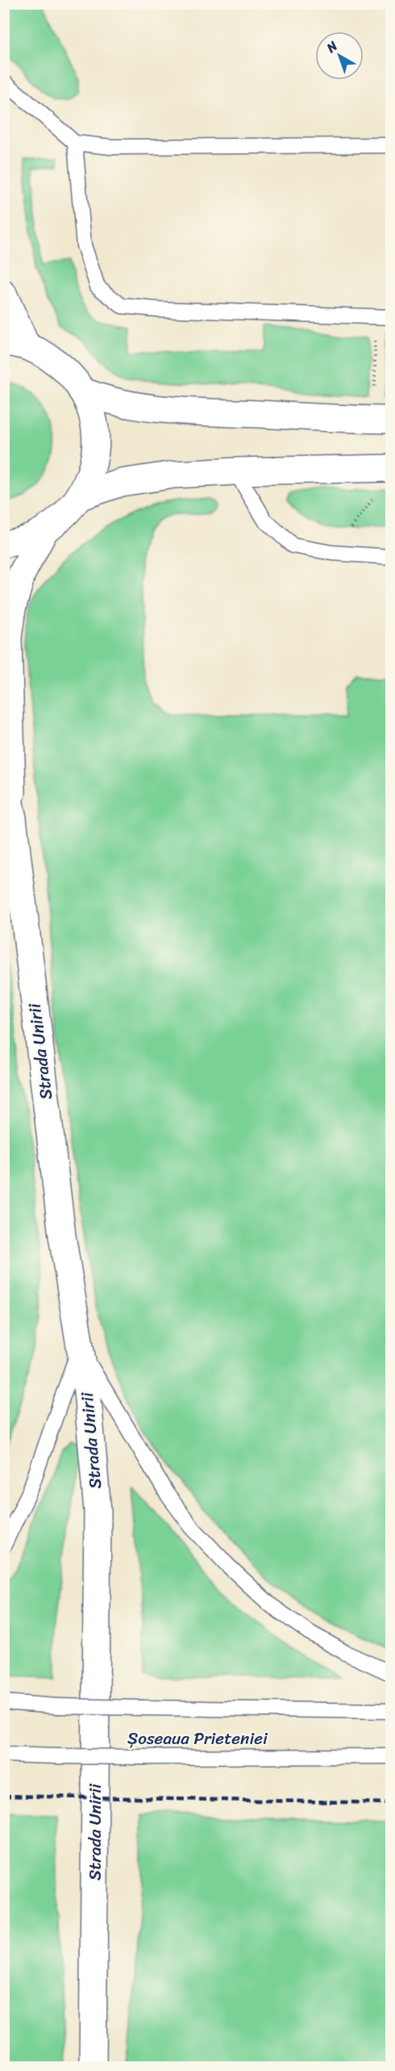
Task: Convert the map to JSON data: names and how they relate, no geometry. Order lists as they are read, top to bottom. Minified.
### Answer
{"streets":{"main road":["Strada Unirii"],"lane":["Șoseaua Prieteniei"]},"north":"top left"}
